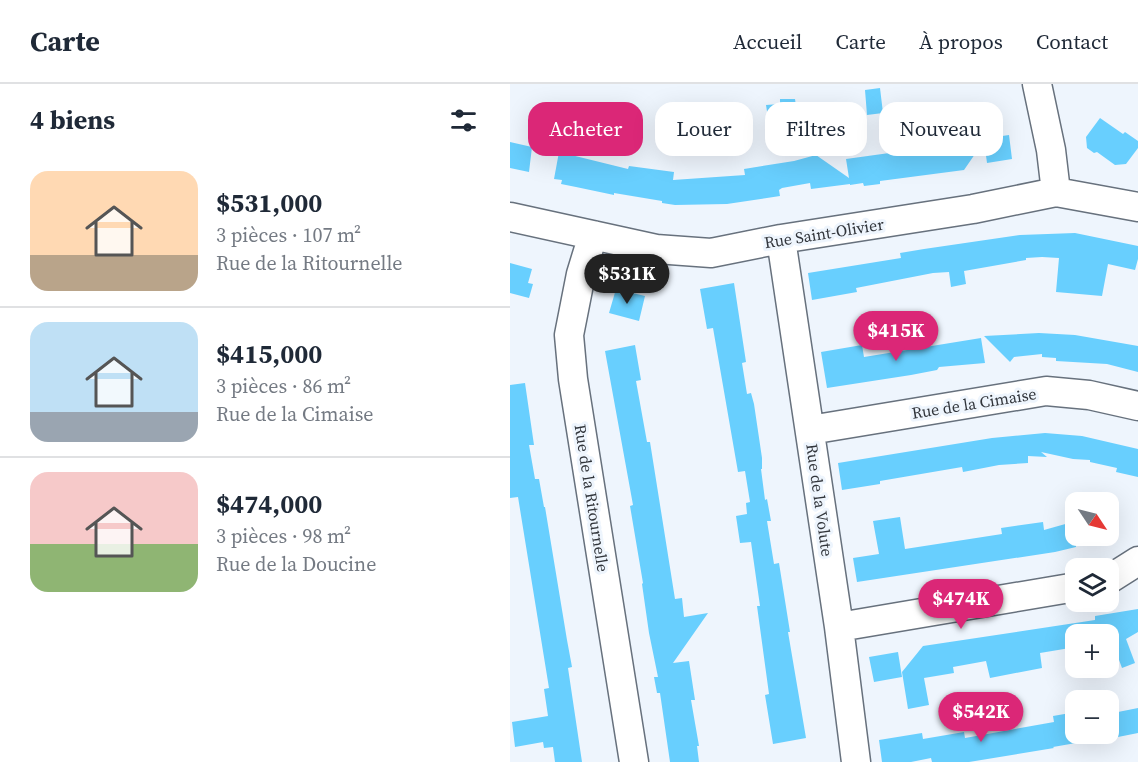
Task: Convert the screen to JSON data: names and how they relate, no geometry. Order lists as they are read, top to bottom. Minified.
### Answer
{"streets":{"street":["Rue Saint-Olivier","Rue de la Cimaise","Rue de la Ritournelle","Rue de la Volute"]},"crossings":[["Rue Saint-Olivier","Rue de la Ritournelle"],["Rue Saint-Olivier","Rue de la Volute"],["Rue de la Cimaise","Rue de la Volute"]],"north":"bottom right","page":{"header":"Carte","nav":["Accueil","Carte","À propos","Contact"],"heading":"4 biens","chip":["Acheter","Louer","Filtres","Nouveau"],"list":[{"name":"$531,000","note":"3 pièces · 107 m² · Rue de la Ritournelle"},{"name":"$415,000","note":"3 pièces · 86 m² · Rue de la Cimaise"},{"name":"$474,000","note":"3 pièces · 98 m² · Rue de la Doucine"}],"price":["$531K","$415K","$474K","$542K"],"map_buttons":["+","−"]}}
